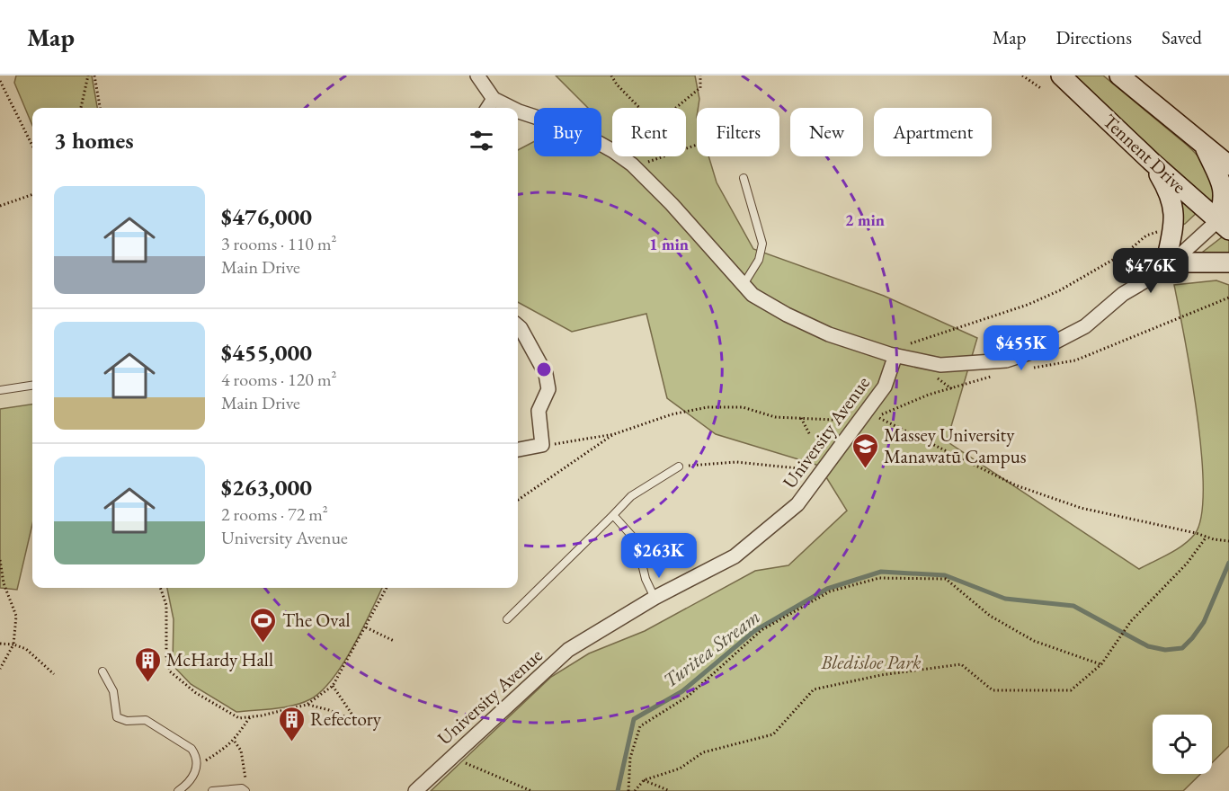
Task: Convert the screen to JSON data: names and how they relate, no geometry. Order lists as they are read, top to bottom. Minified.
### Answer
{"streets":{"main road":["Tennent Drive"],"street":["University Avenue"]},"water":["Turitea Stream"],"parks":["Bledisloe Park"],"places":{"school or university":["Massey University Manawatū Campus"],"sports":["The Oval"],"building":["McHardy Hall","Refectory"]},"page":{"header":"Map","nav":["Map","Directions","Saved"],"chip":["Buy","Rent","Filters","New","Apartment"],"heading":"3 homes","list":[{"name":"$476,000","note":"3 rooms · 110 m² · Main Drive"},{"name":"$455,000","note":"4 rooms · 120 m² · Main Drive"},{"name":"$263,000","note":"2 rooms · 72 m² · University Avenue"}],"price":["$476K","$455K","$263K"]},"rings":["2 min","1 min"]}
